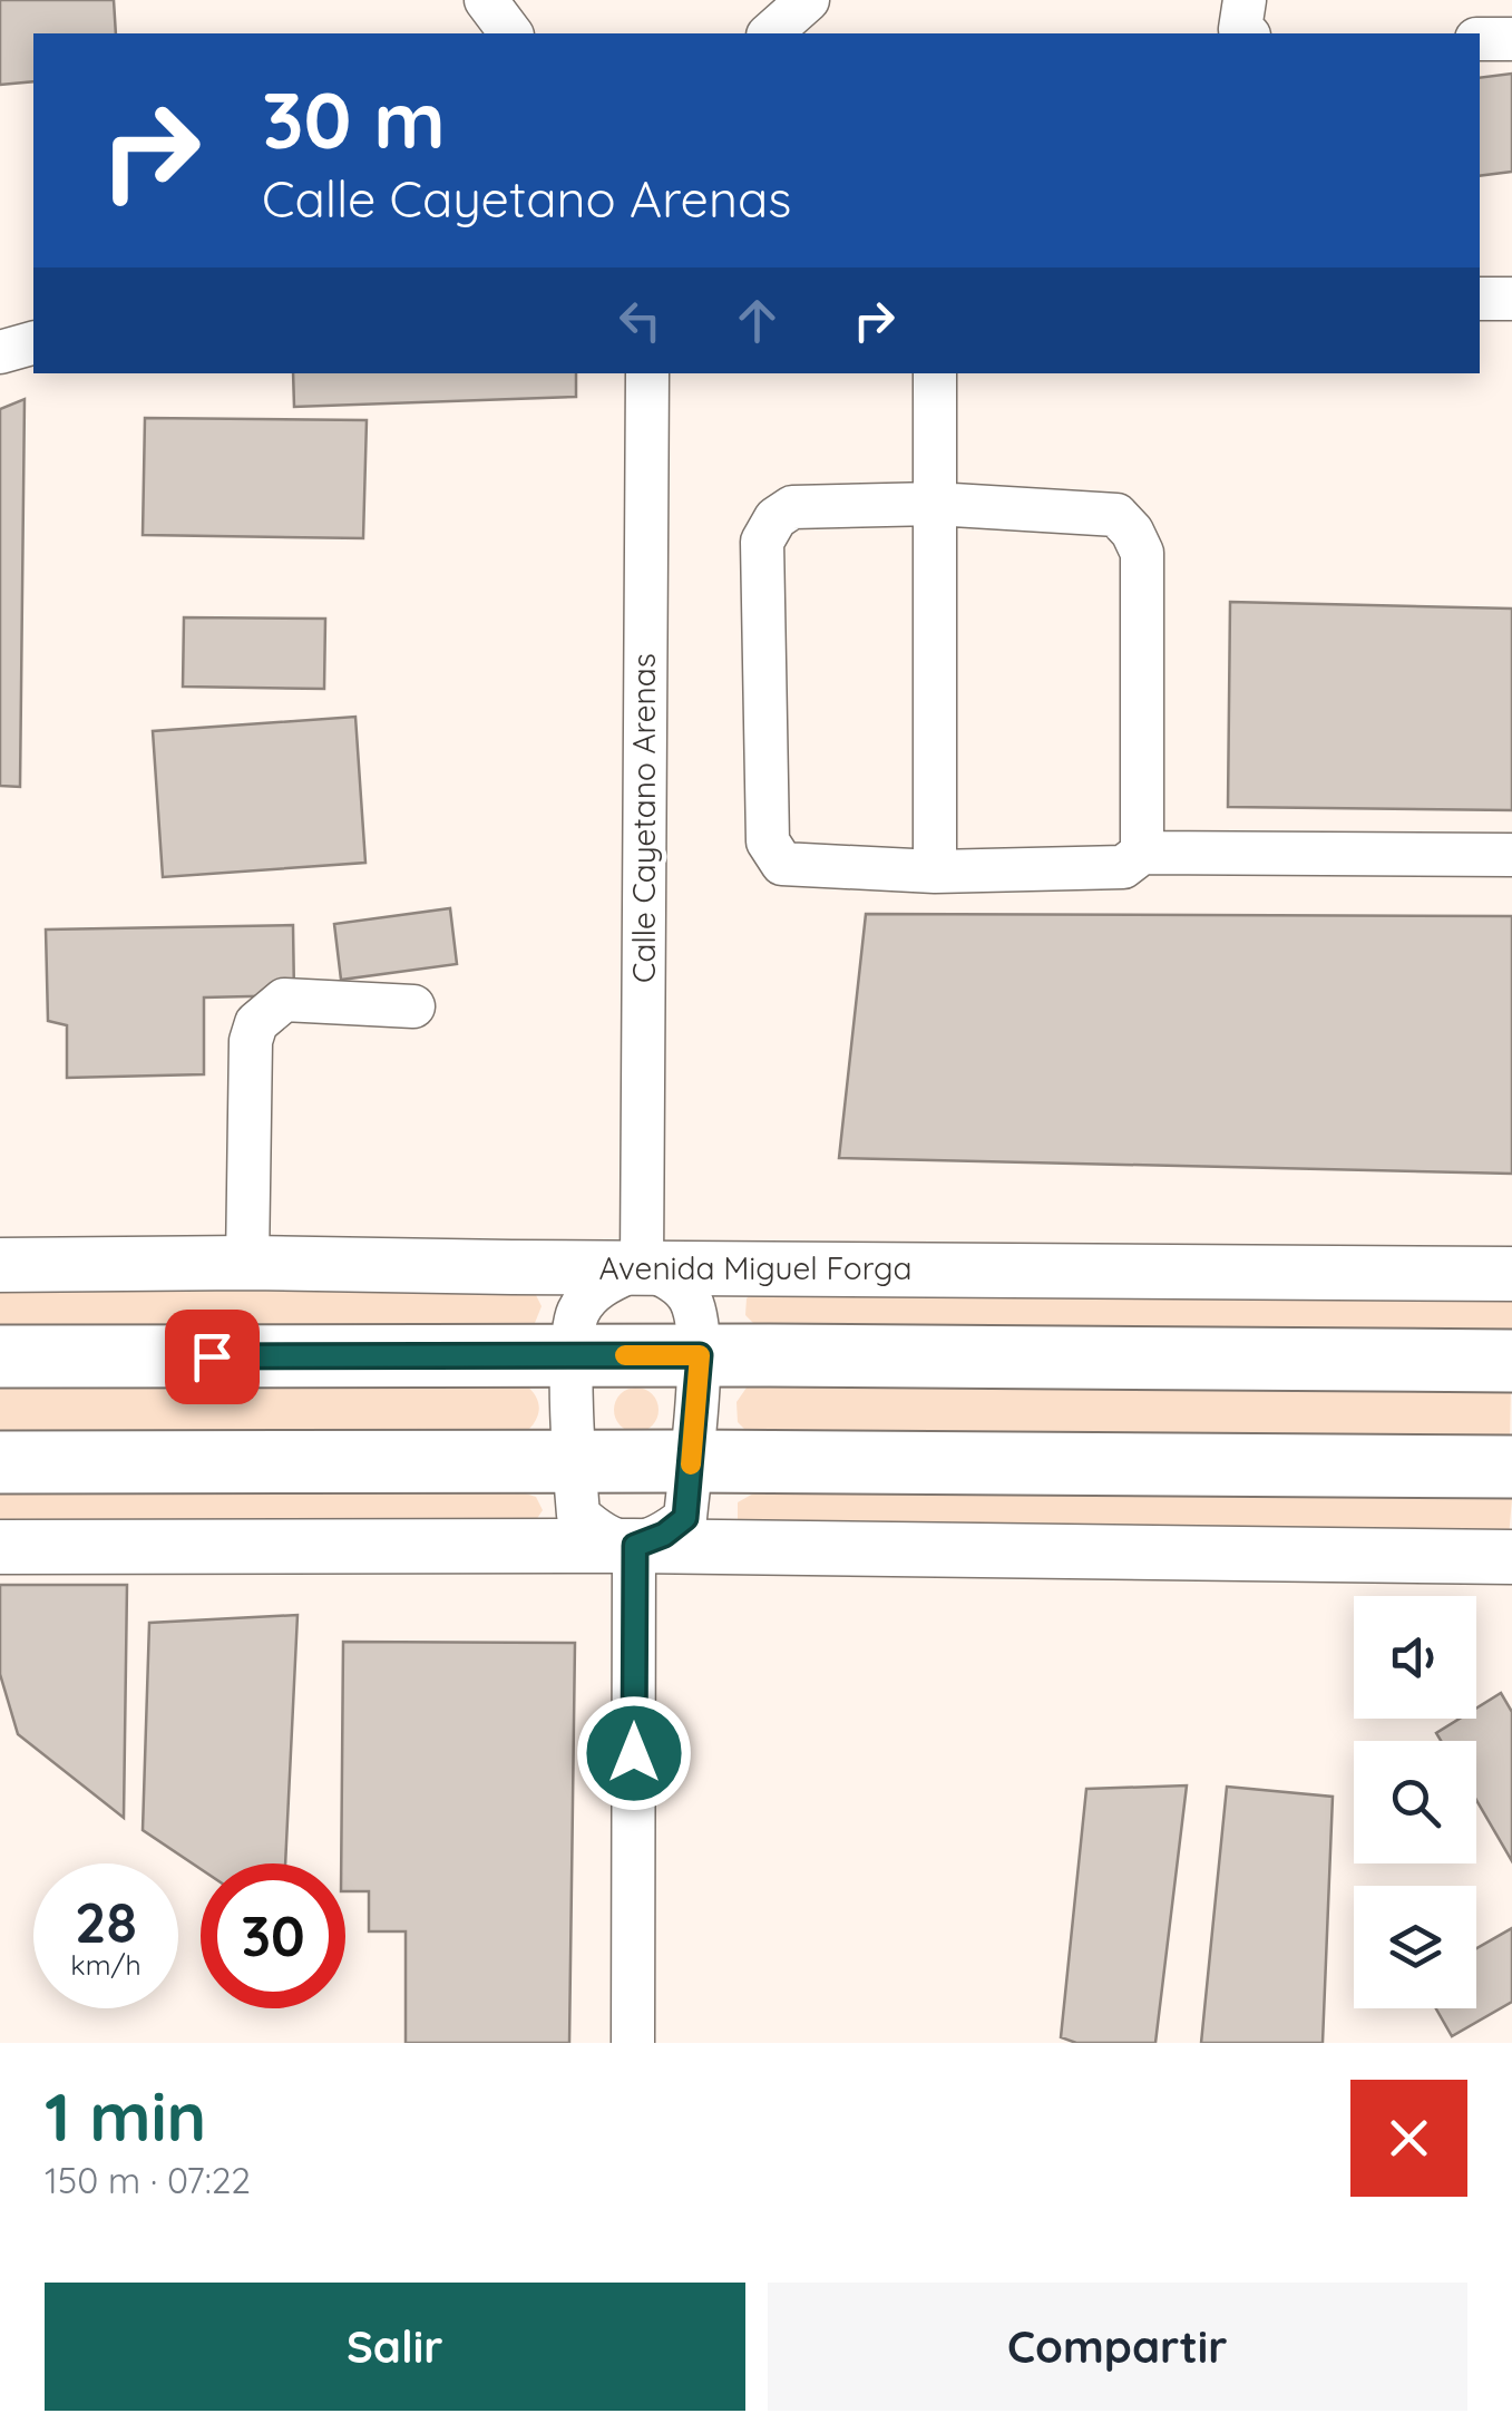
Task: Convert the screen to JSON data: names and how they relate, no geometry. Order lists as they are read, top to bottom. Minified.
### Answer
{"streets":{"main road":["Avenida Miguel Forga"],"street":["Calle Cayetano Arenas"]},"crossings":[["Calle Cayetano Arenas","Avenida Miguel Forga"]],"page":{"turn":["30 m","Calle Cayetano Arenas"],"speed":"28 km/h","limit":"30","heading":["1 min","150 m · 07:22"],"buttons":["Salir","Compartir"]}}
